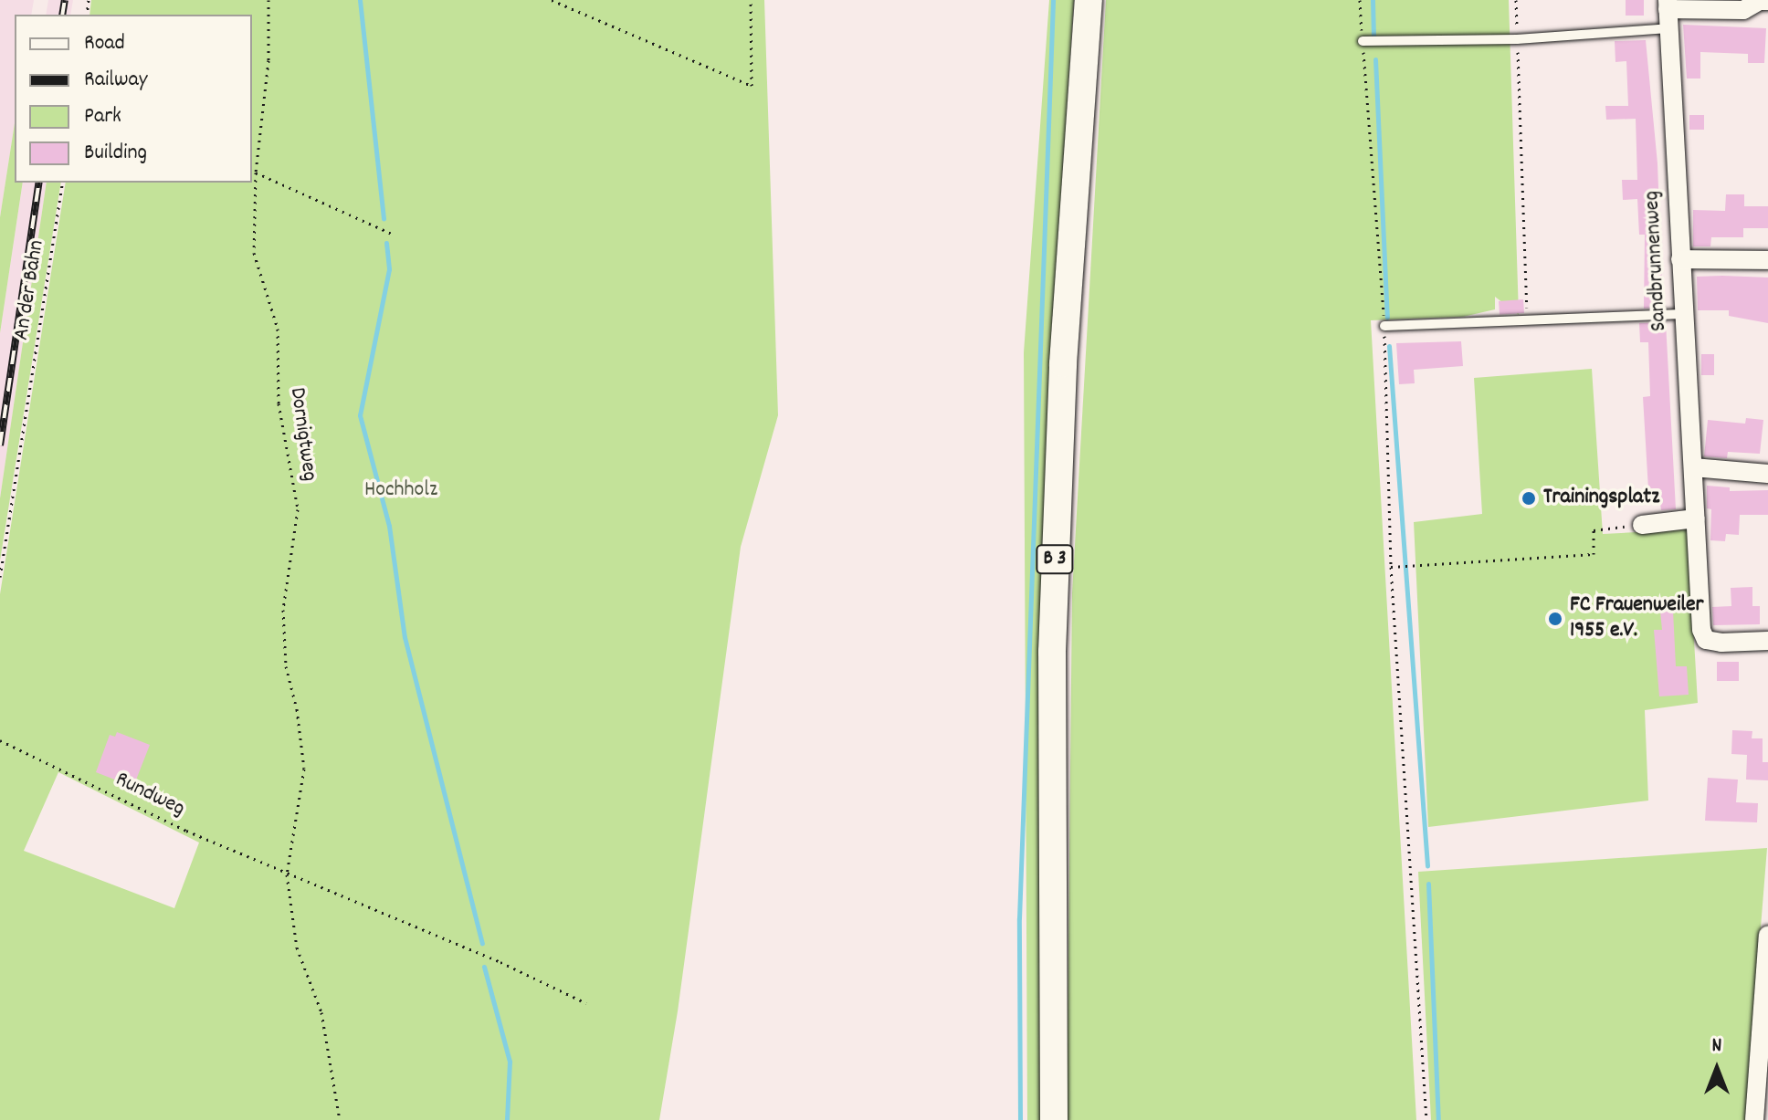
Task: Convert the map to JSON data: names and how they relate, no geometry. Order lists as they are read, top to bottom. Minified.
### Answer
{"streets":{"main road":["B 3"],"street":["Sandbrunnenweg"],"path":["An der Bahn","Dornigtweg","Rundweg"]},"crossings":[["Dornigtweg","Rundweg"]],"parks":["Hochholz"],"places":["Trainingsplatz","FC Frauenweiler 1955 e.V."],"legend":["Road","Railway","Park","Building"],"north":"top"}
